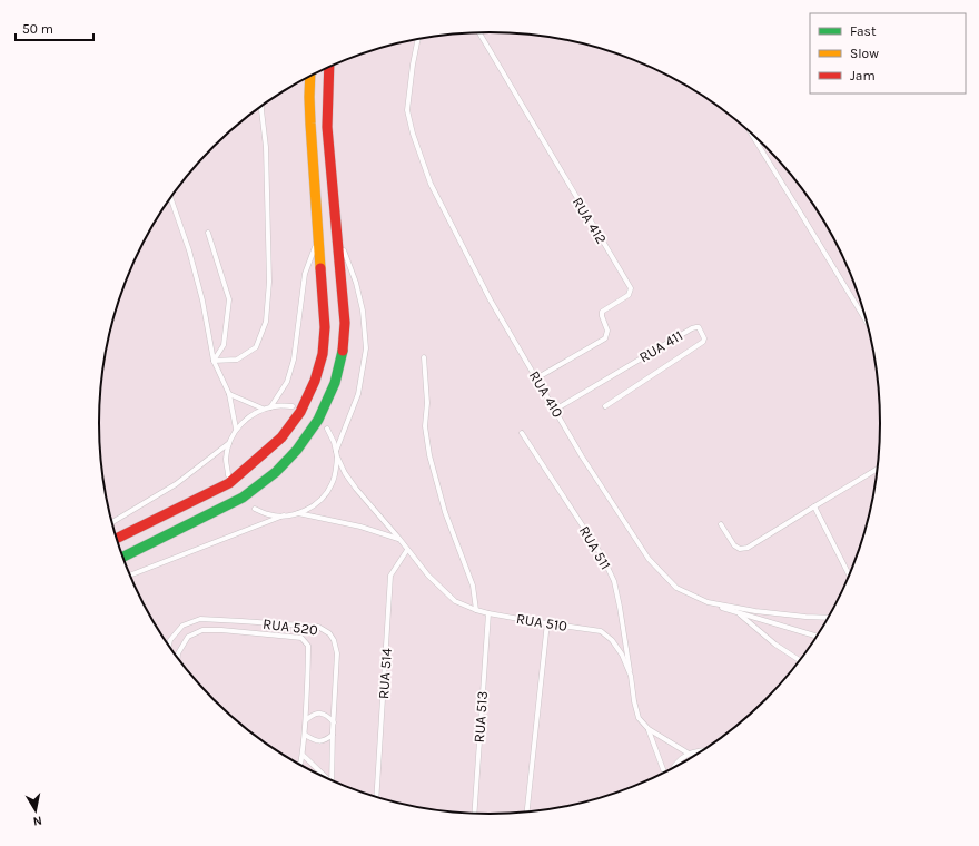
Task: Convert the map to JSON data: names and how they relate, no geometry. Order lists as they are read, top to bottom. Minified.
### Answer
{"streets":{"lane":["RUA 412","RUA 411","RUA 410","RUA 511","RUA 510","RUA 520","RUA 514","RUA 513"]},"crossings":[["RUA 412","RUA 410"],["RUA 411","RUA 410"],["RUA 511","RUA 510"],["RUA 510","RUA 514"],["RUA 510","RUA 513"]],"legend":["Fast","Slow","Jam"],"scale_bar":"50 m","north":"bottom"}
